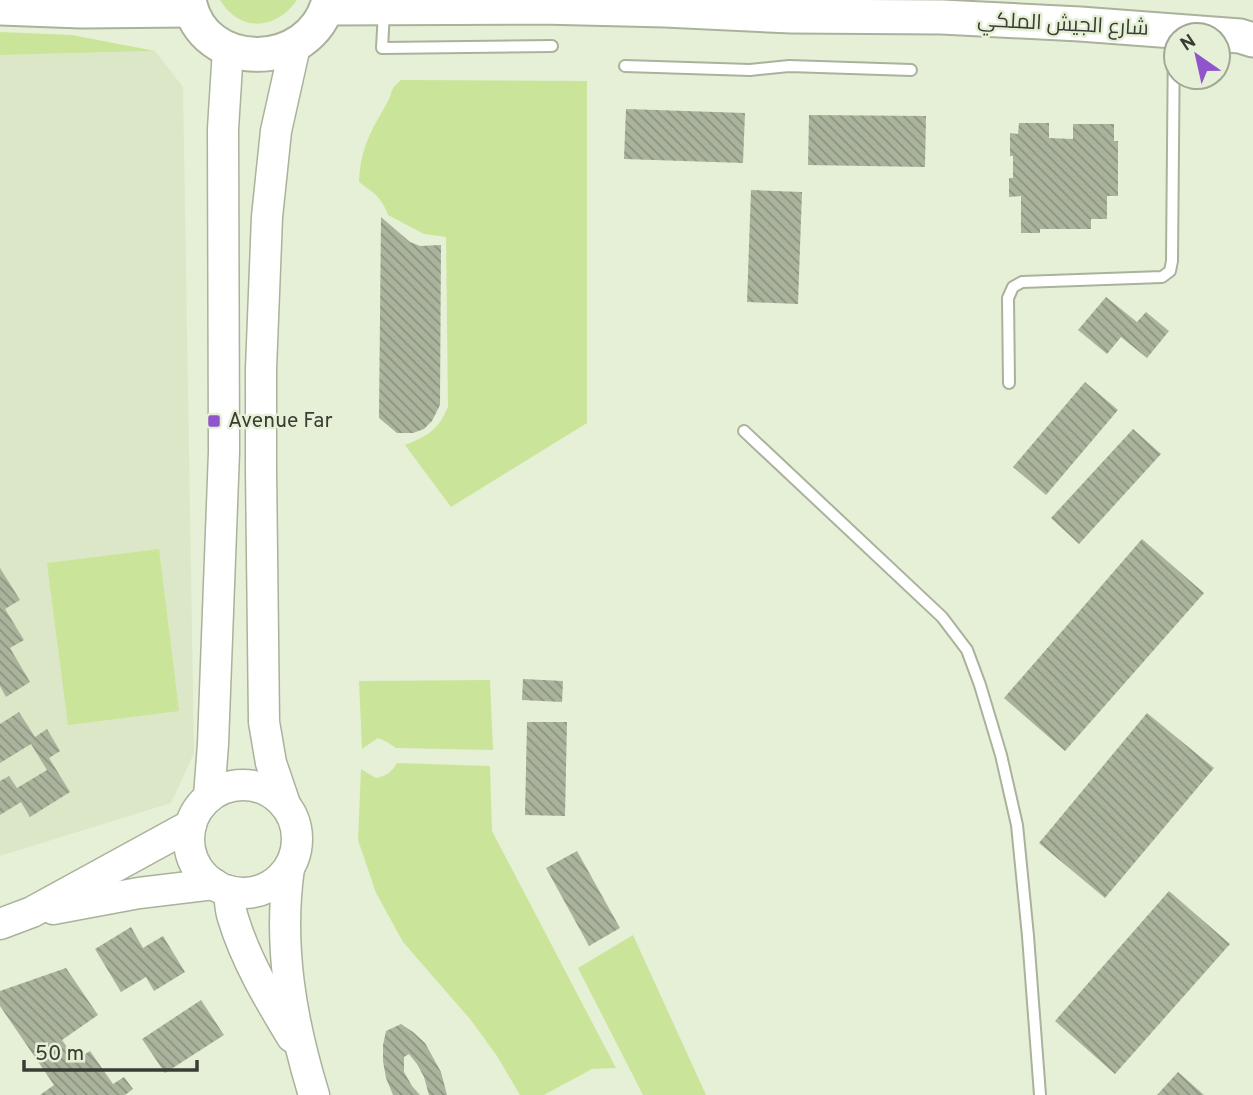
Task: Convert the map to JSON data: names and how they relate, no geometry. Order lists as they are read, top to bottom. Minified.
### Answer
{"streets":{"main road":["شارع الجيش الملكي"]},"places":{"transit":["Avenue Far"]},"scale_bar":"50 m","north":"top left"}
